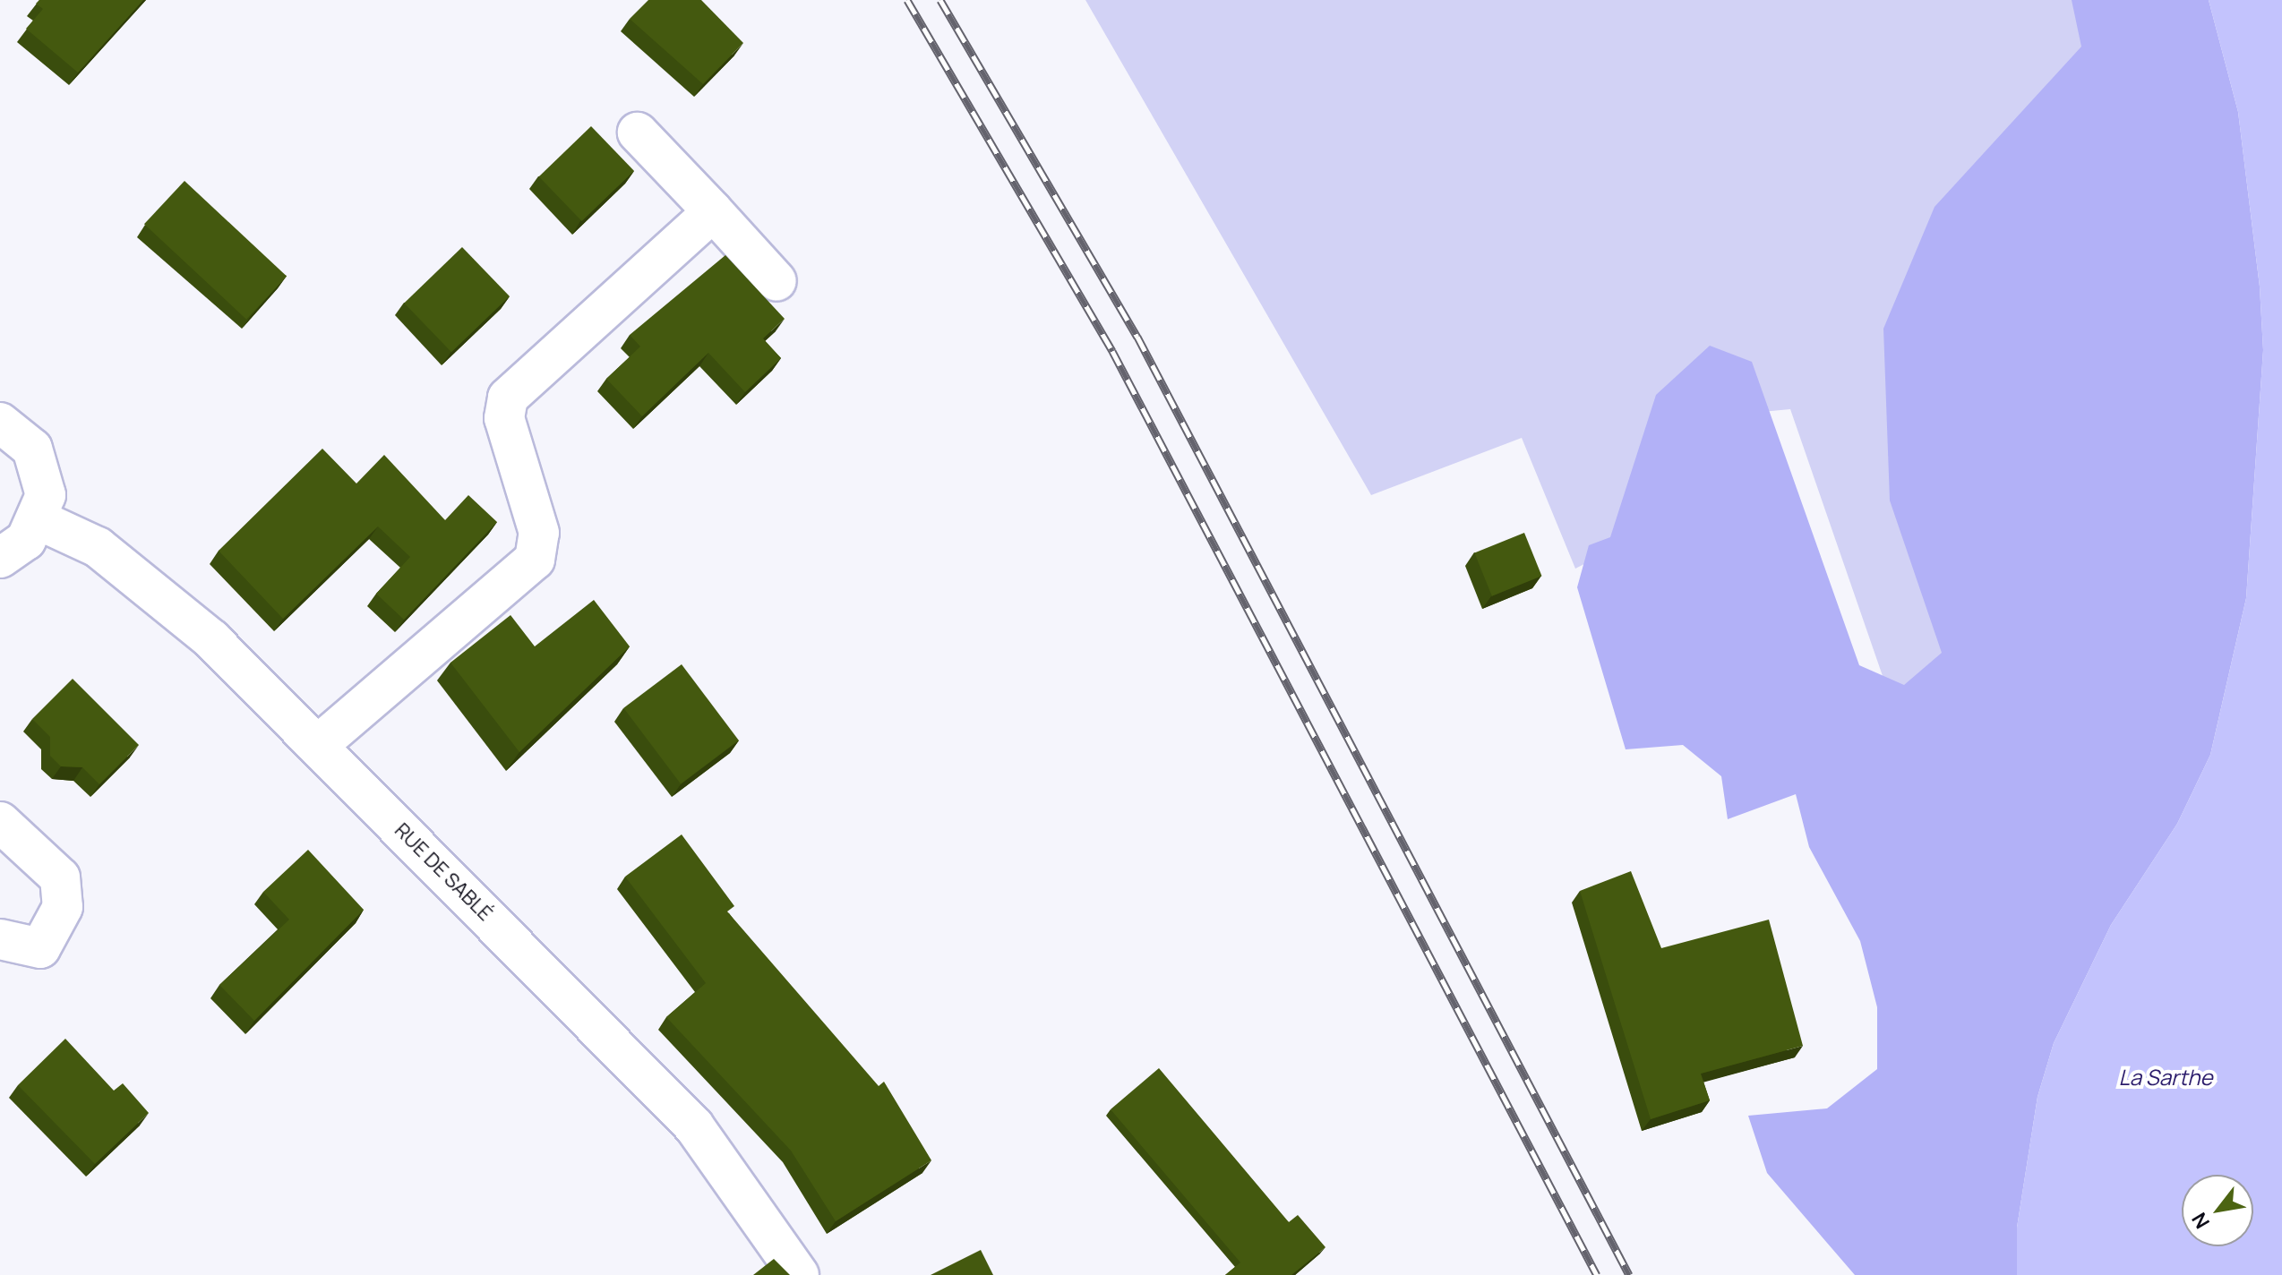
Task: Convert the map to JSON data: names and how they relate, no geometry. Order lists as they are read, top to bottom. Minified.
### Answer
{"streets":{"main road":["RUE DE SABLÉ"]},"water":["La Sarthe"],"north":"bottom left"}
